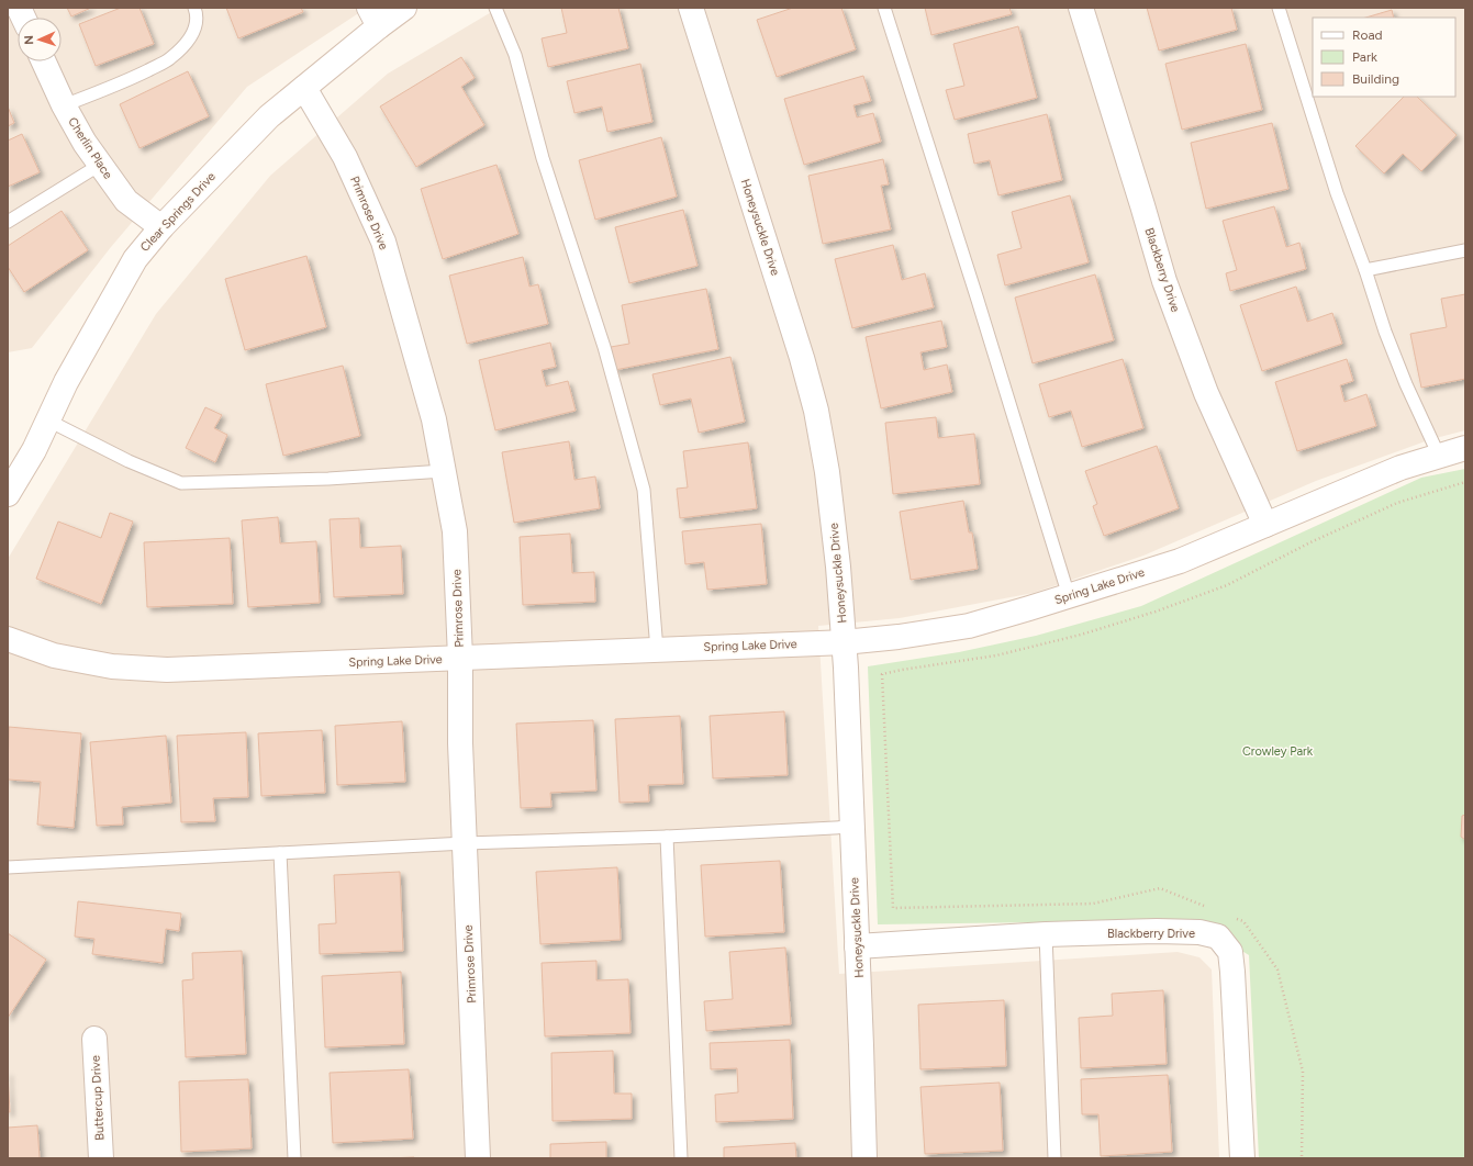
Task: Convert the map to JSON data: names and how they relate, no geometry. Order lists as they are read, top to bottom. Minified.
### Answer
{"streets":{"street":["Cherlin Place","Clear Springs Drive","Primrose Drive","Honeysuckle Drive","Blackberry Drive","Spring Lake Drive","Buttercup Drive"]},"crossings":[["Cherlin Place","Clear Springs Drive"],["Clear Springs Drive","Primrose Drive"],["Primrose Drive","Spring Lake Drive"],["Honeysuckle Drive","Blackberry Drive"],["Honeysuckle Drive","Spring Lake Drive"],["Blackberry Drive","Spring Lake Drive"]],"parks":["Crowley Park"],"legend":["Road","Park","Building"],"north":"left"}
